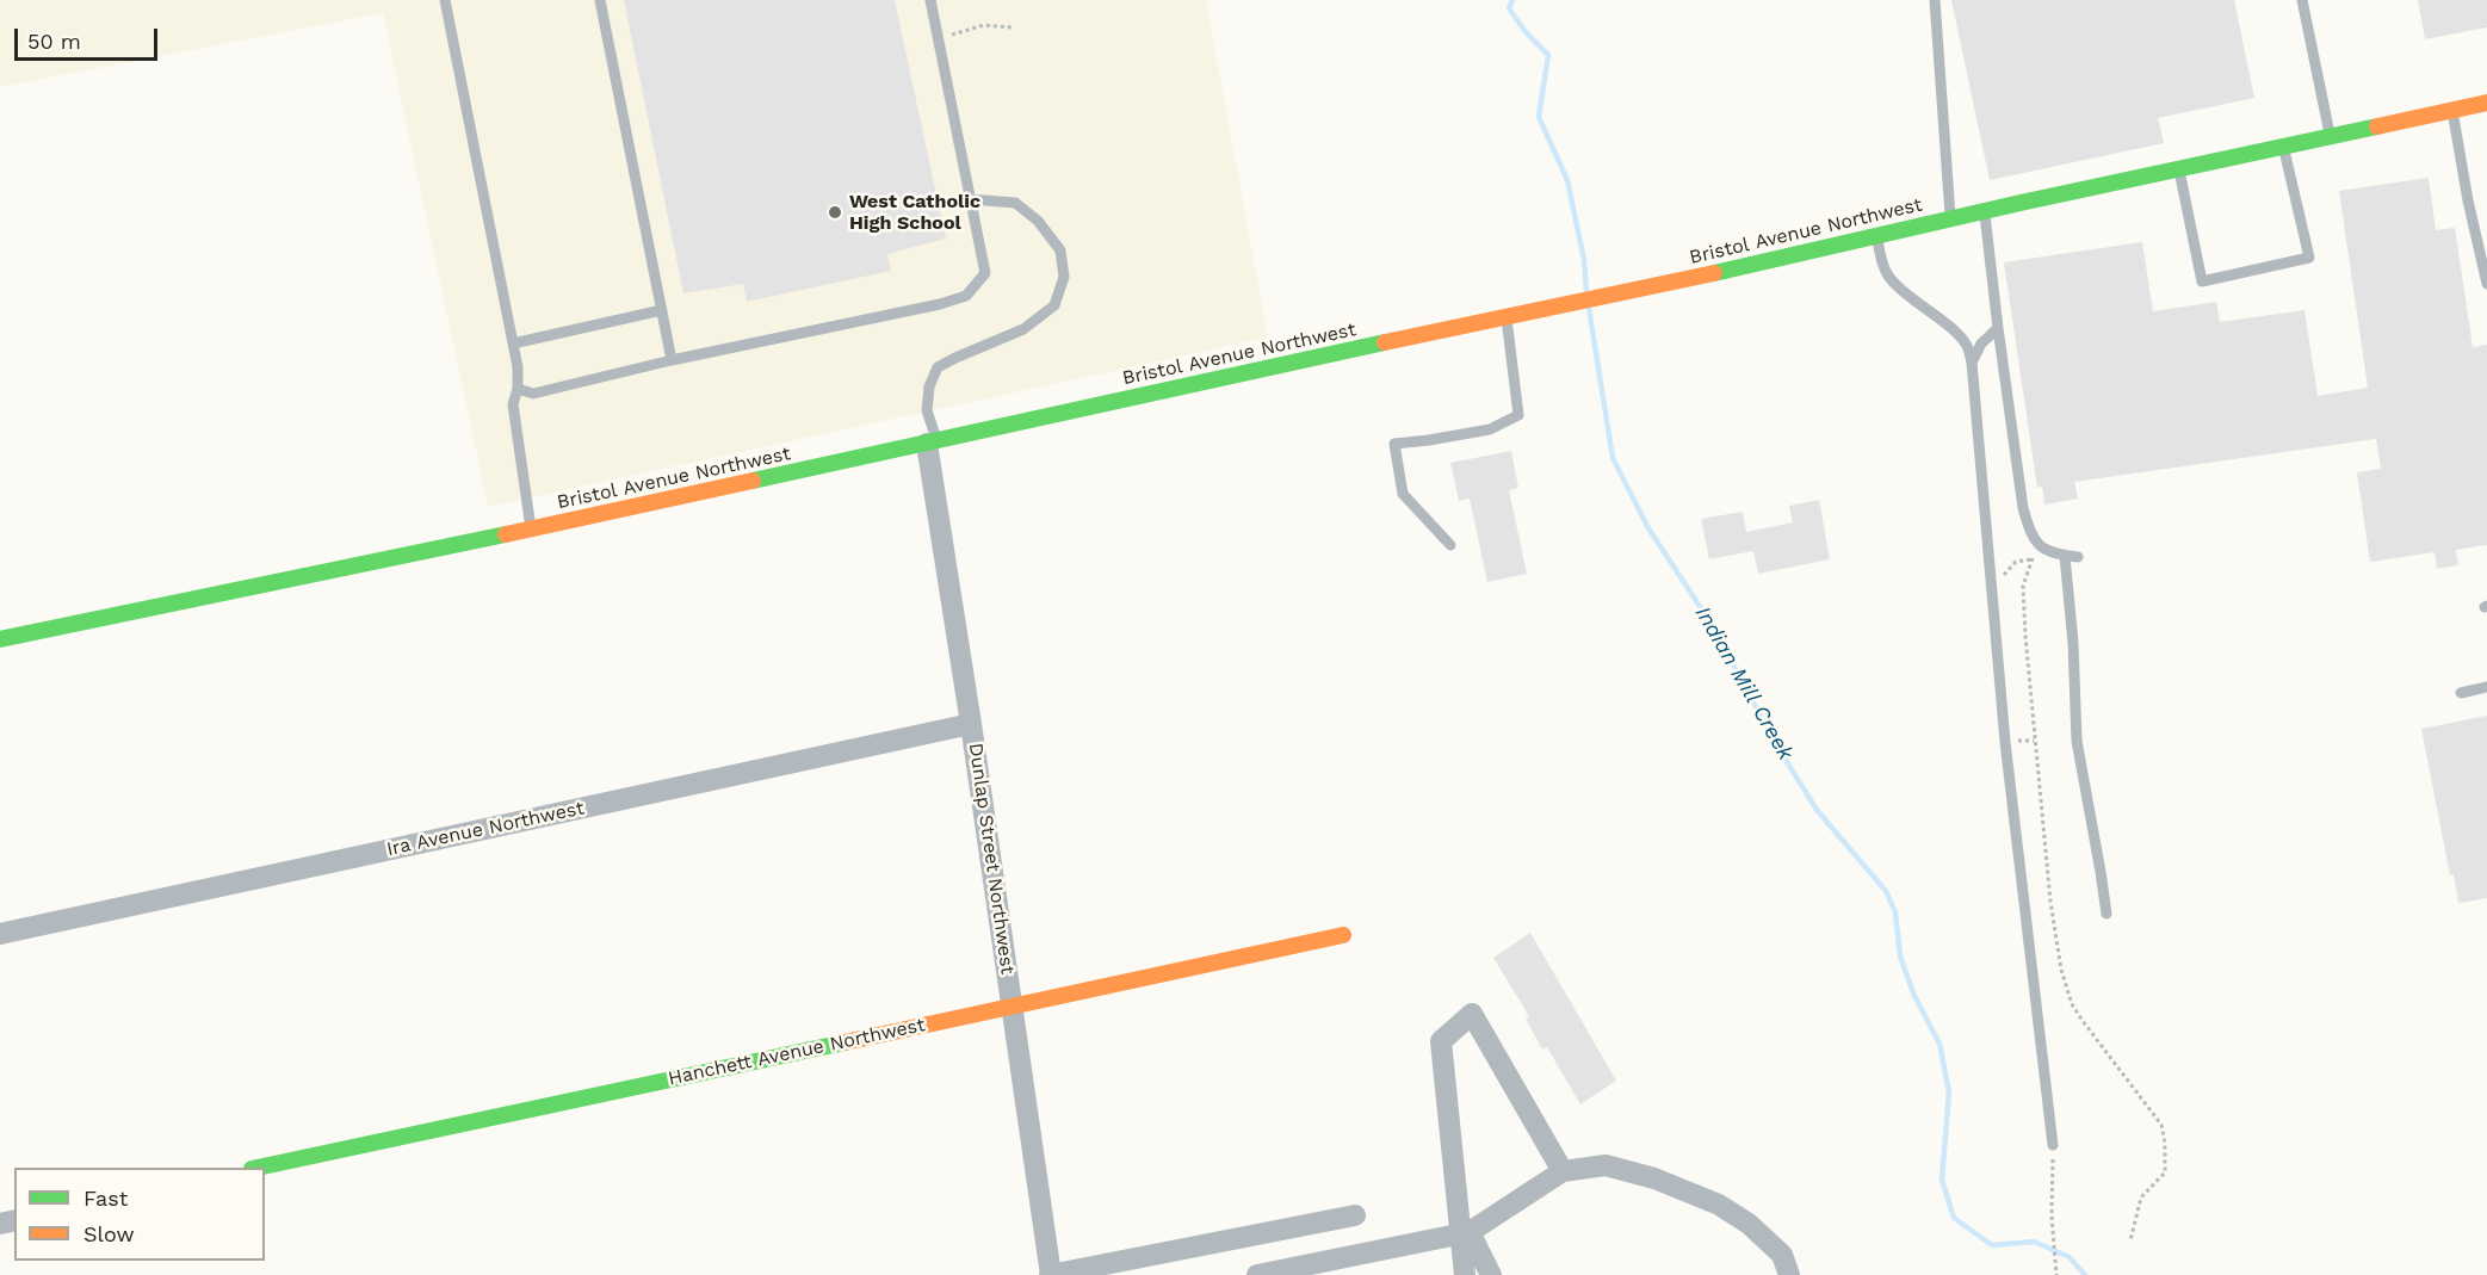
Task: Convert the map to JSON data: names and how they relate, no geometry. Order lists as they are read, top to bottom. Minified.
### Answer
{"streets":{"street":["Bristol Avenue Northwest","Ira Avenue Northwest","Dunlap Street Northwest","Hanchett Avenue Northwest"]},"crossings":[["Bristol Avenue Northwest","Dunlap Street Northwest"],["Ira Avenue Northwest","Dunlap Street Northwest"],["Dunlap Street Northwest","Hanchett Avenue Northwest"]],"water":["Indian Mill Creek"],"places":["West Catholic High School"],"legend":["Fast","Slow"],"scale_bar":"50 m"}
